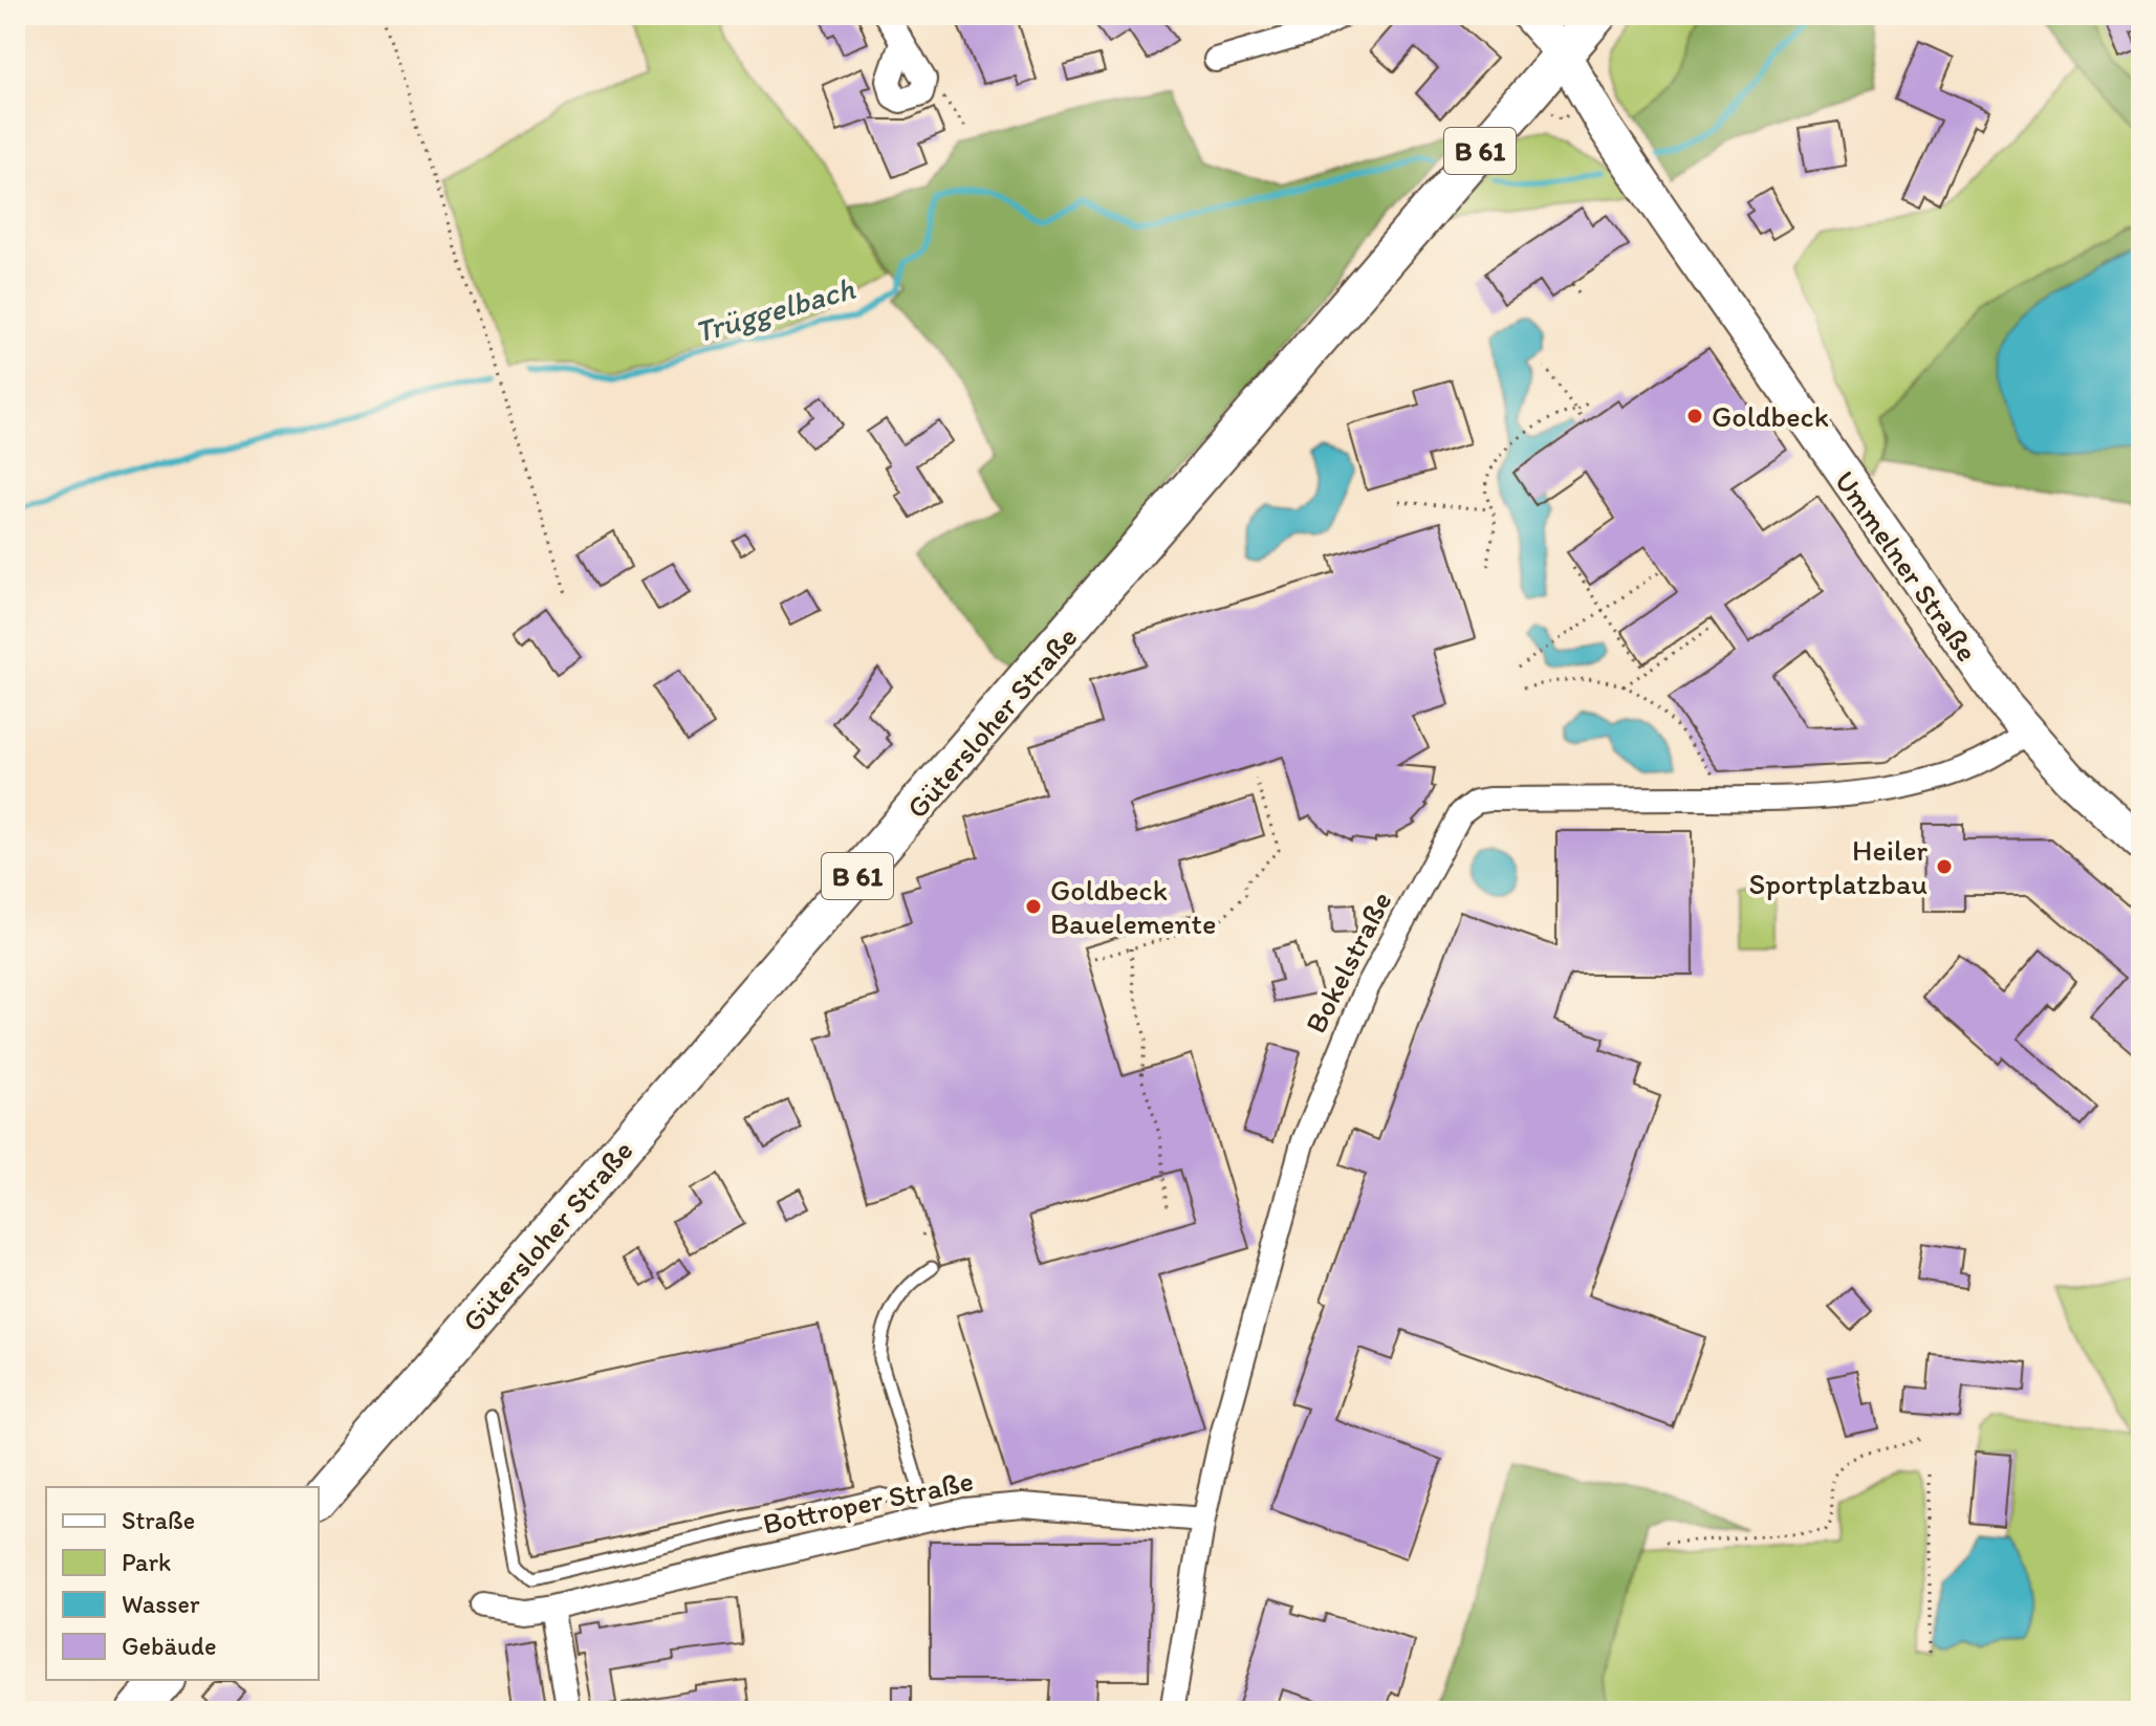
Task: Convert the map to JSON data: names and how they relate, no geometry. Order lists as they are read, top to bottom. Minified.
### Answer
{"streets":{"main road":["B 61","Ummelner Straße","Gütersloher Straße"],"street":["Bokelstraße","Bottroper Straße"]},"crossings":[["Ummelner Straße","Gütersloher Straße"],["Ummelner Straße","Bokelstraße"],["Bokelstraße","Bottroper Straße"]],"water":["Trüggelbach"],"places":["Goldbeck","Heiler Sportplatzbau","Goldbeck Bauelemente"],"legend":["Straße","Park","Wasser","Gebäude"]}
